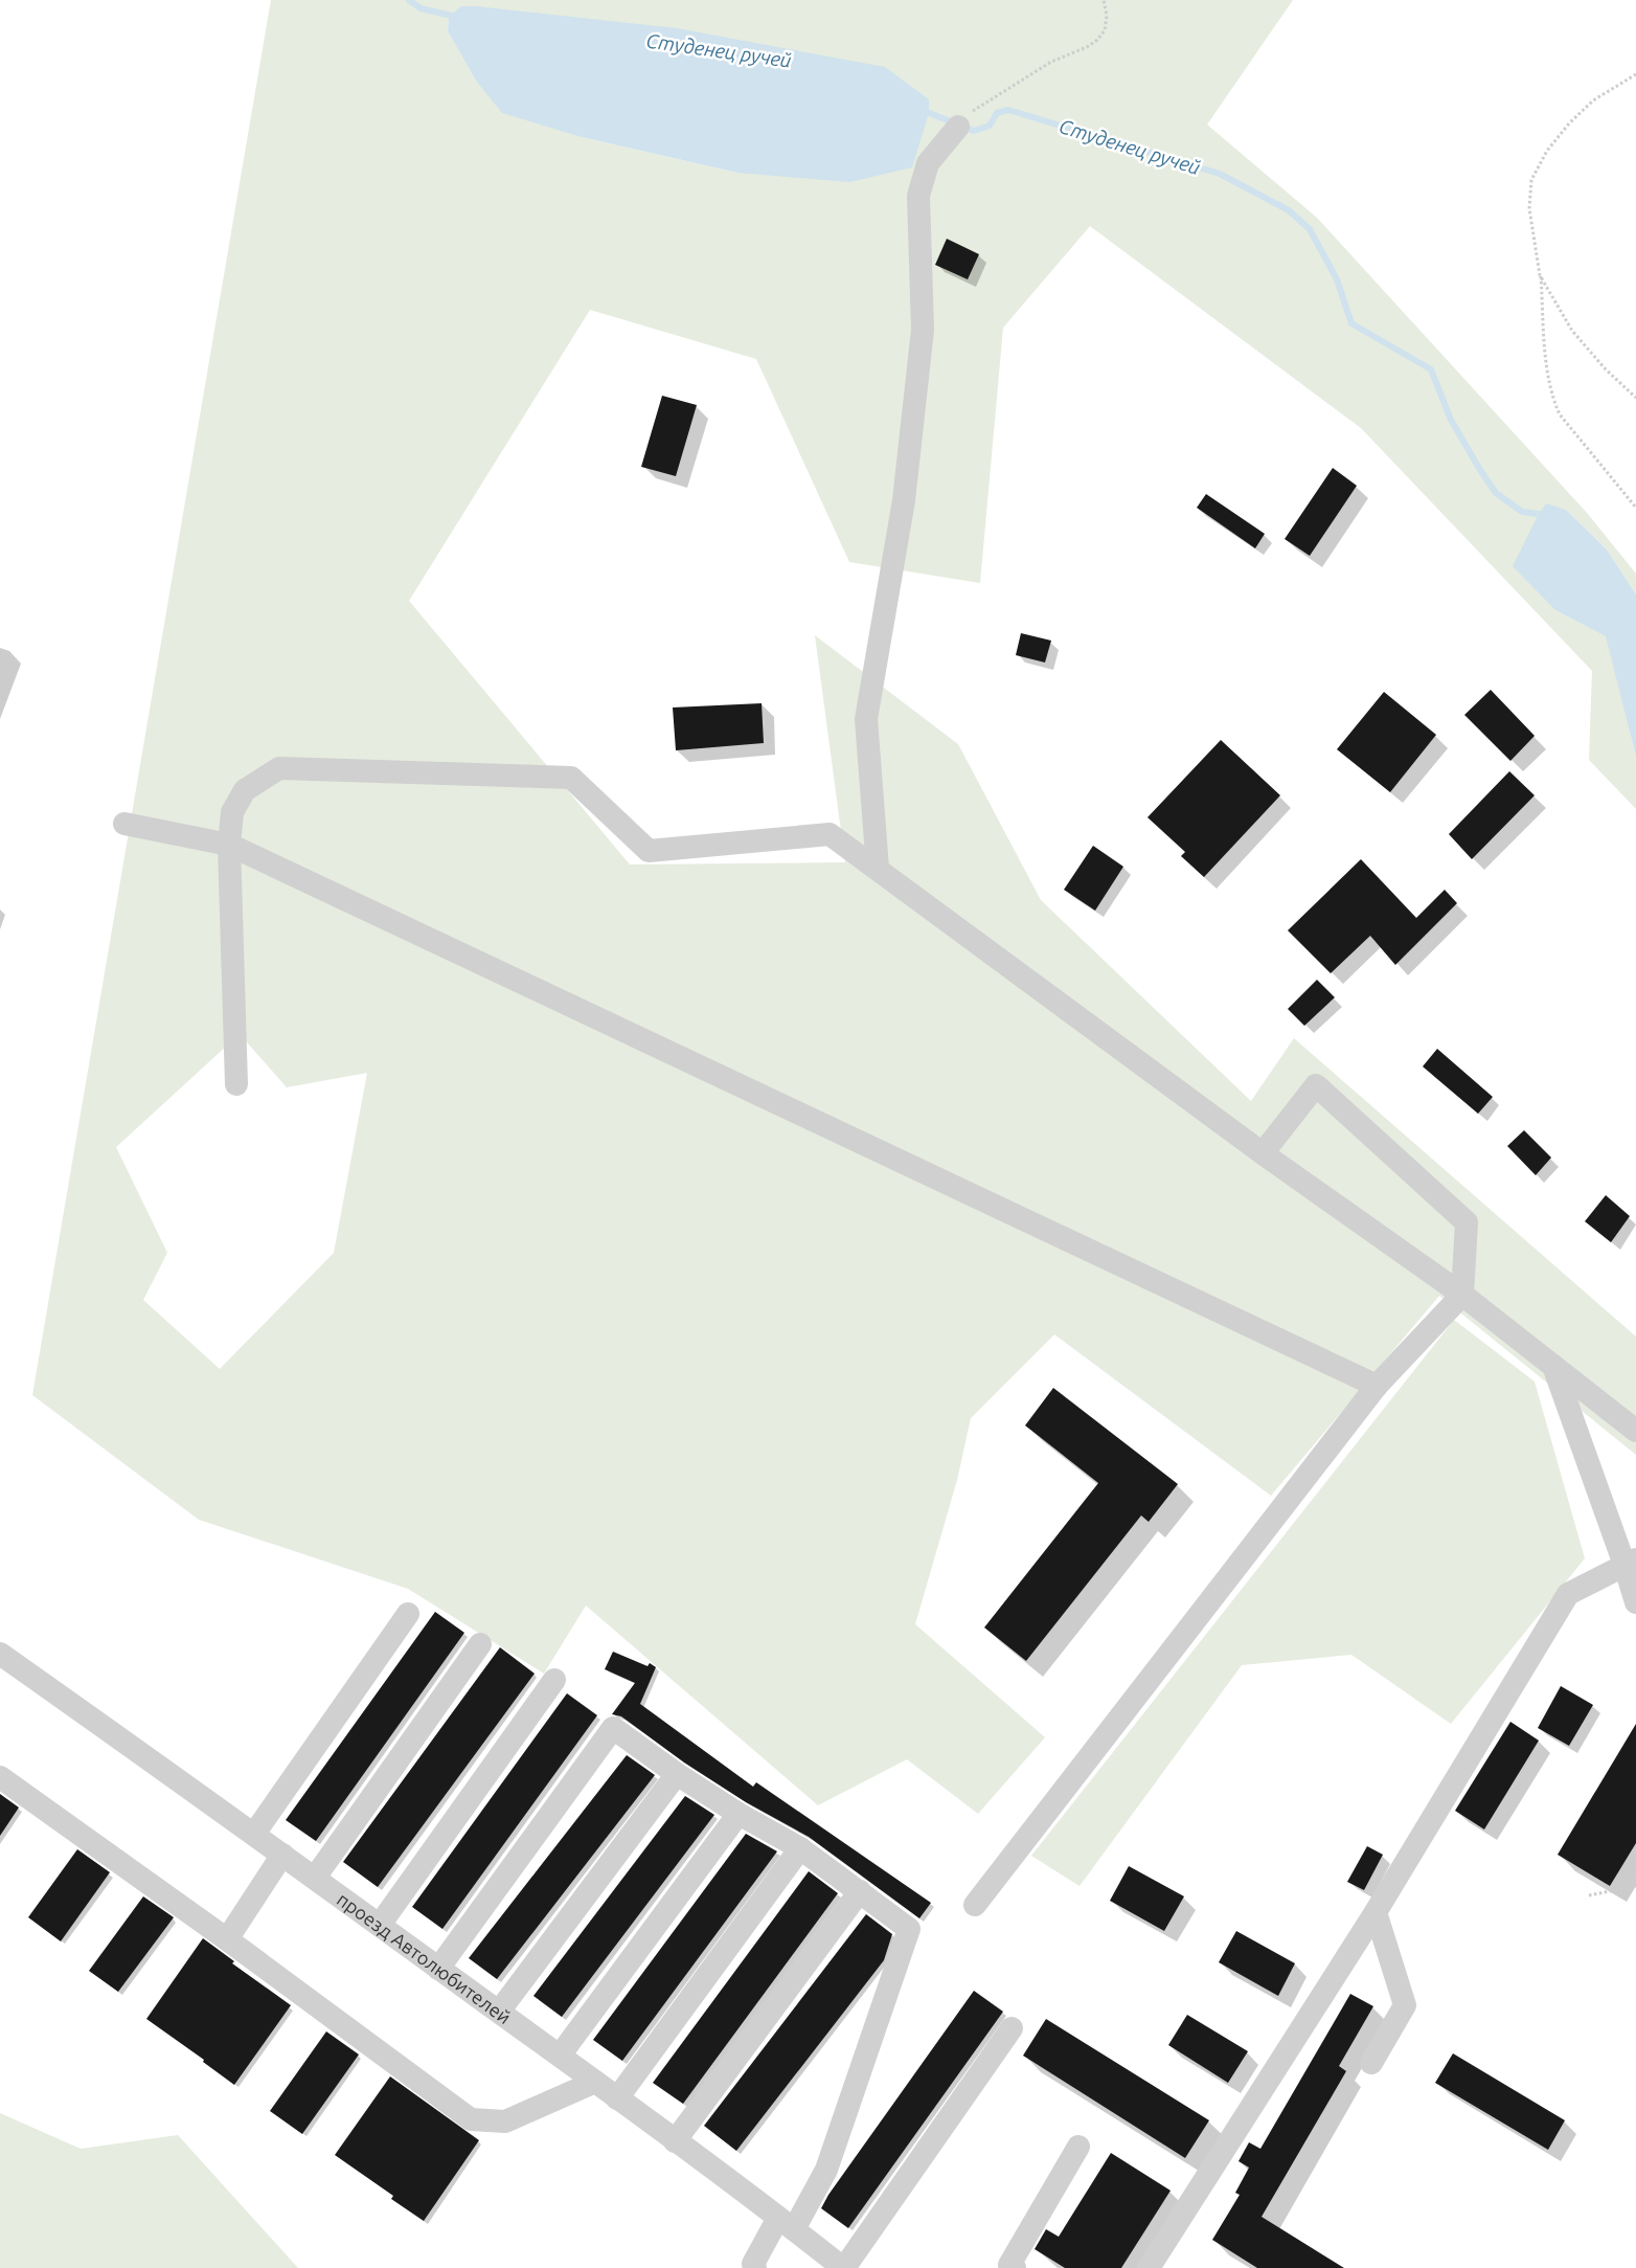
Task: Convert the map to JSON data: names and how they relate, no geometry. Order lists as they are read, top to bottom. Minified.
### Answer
{"streets":{"street":["проезд Автолюбителей"]},"water":["Студенец ручей"]}
